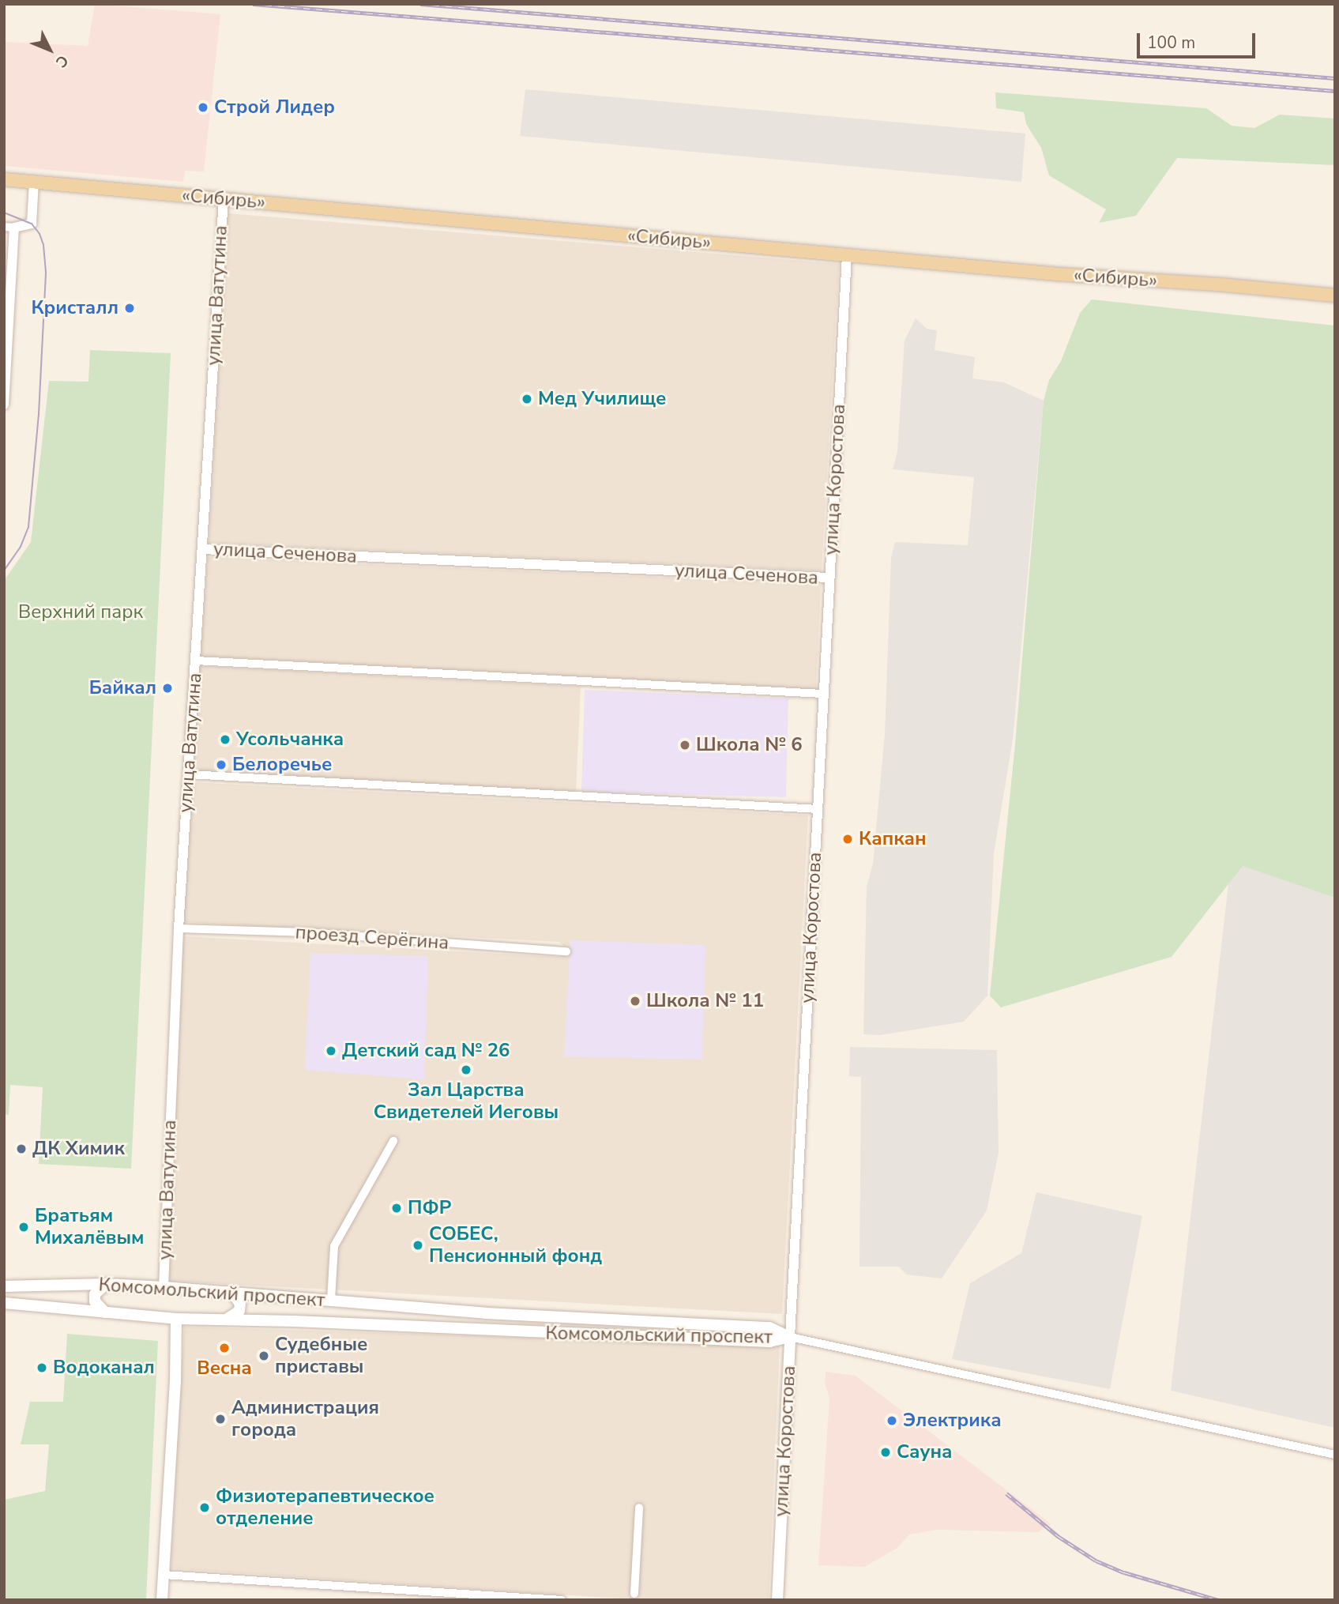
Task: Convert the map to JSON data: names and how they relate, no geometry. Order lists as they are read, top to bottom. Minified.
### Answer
{"streets":{"main road":["«Сибирь»","улица Коростова","Комсомольский проспект"],"street":["улица Ватутина","улица Сеченова","проезд Серёгина"]},"crossings":[["«Сибирь»","улица Ватутина"],["«Сибирь»","улица Коростова"],["улица Ватутина","улица Сеченова"],["улица Ватутина","проезд Серёгина"],["улица Ватутина","Комсомольский проспект"],["улица Коростова","улица Сеченова"],["улица Коростова","Комсомольский проспект"]],"parks":["Верхний парк"],"places":["Строй Лидер","Кристалл","Мед Училище","Байкал","Усольчанка","Школа № 6","Белоречье","Капкан","Школа № 11","Детский сад № 26","Зал Царства Свидетелей Иеговы","ДК Химик","ПФР","Братьям Михалёвым","СОБЕС, Пенсионный фонд","Весна","Судебные приставы","Водоканал","Администрация города","Электрика","Сауна","Физиотерапевтическое отделение"],"scale_bar":"100 m","north":"bottom right"}
